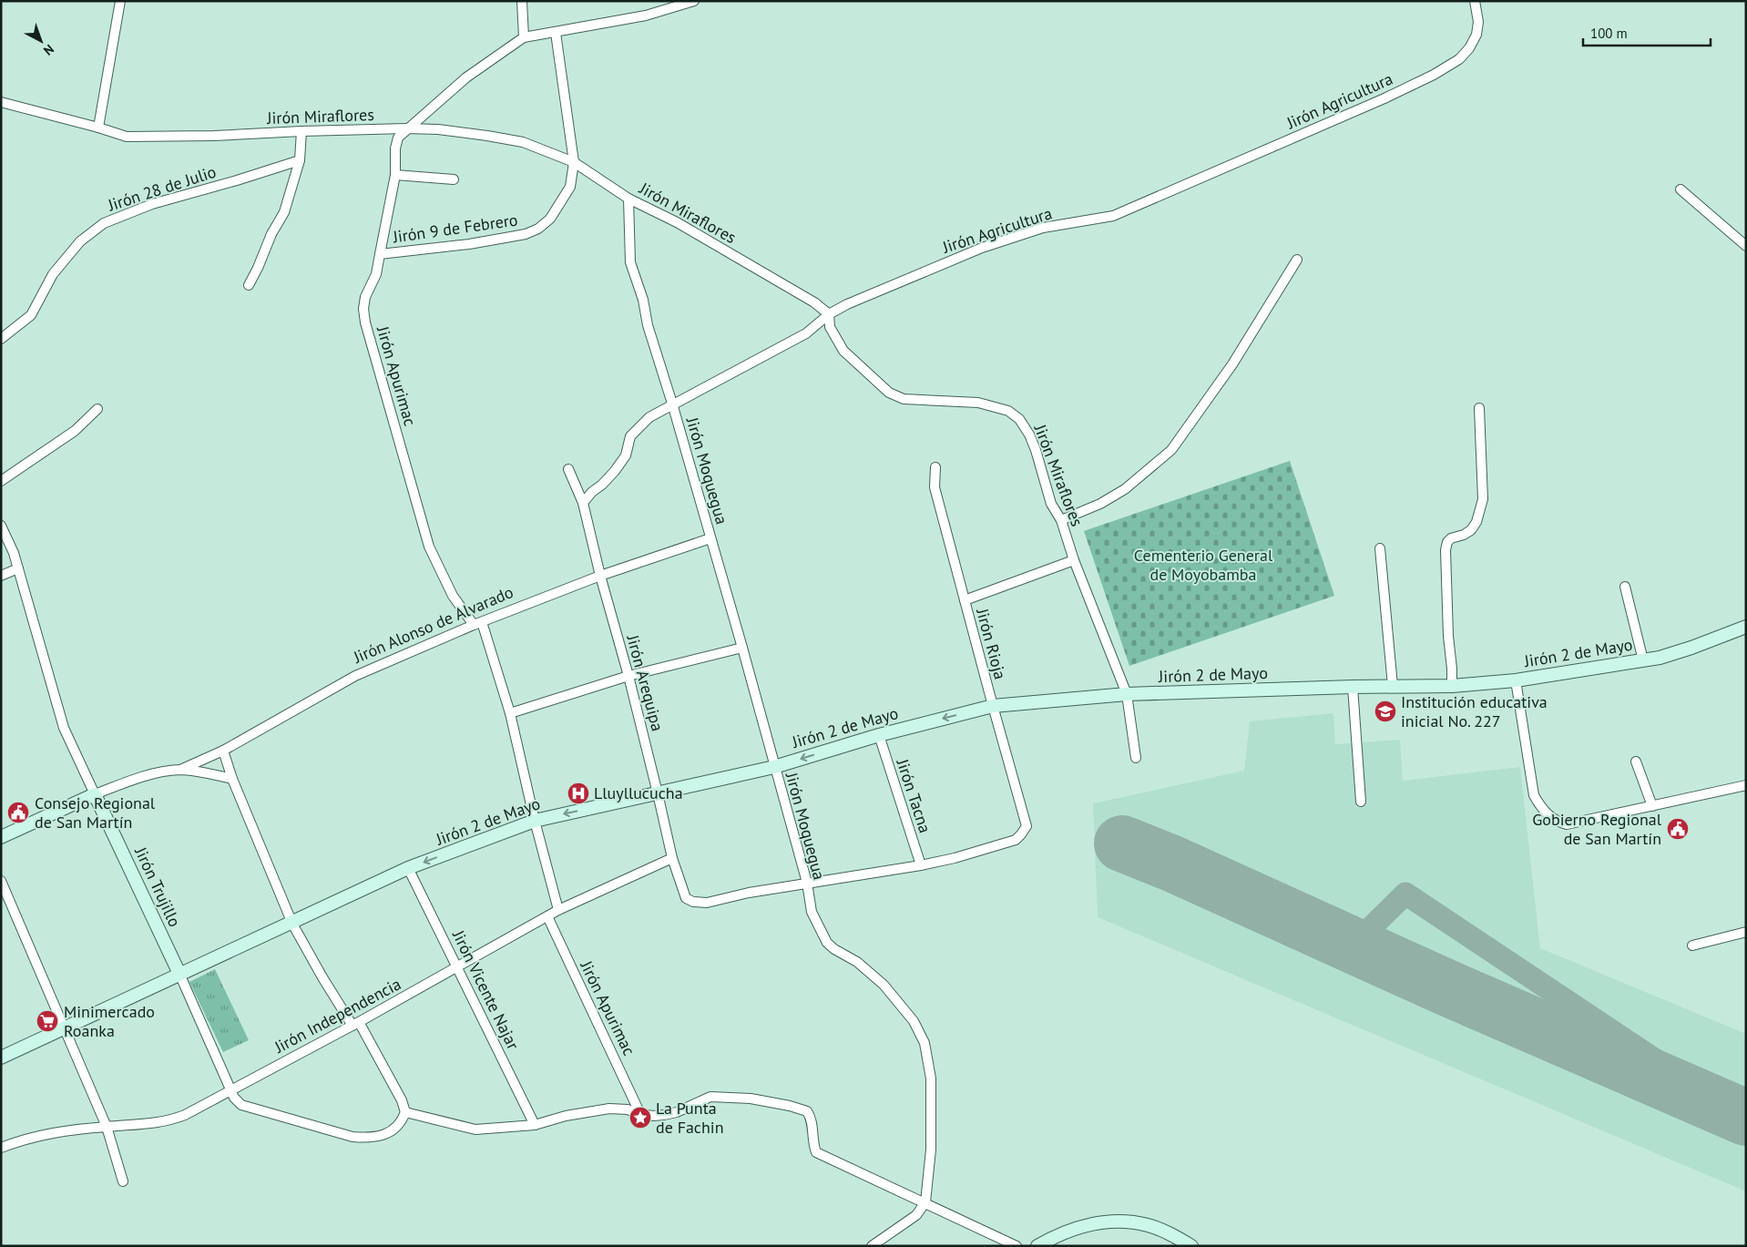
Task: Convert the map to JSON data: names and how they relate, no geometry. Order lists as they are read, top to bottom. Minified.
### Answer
{"streets":{"main road":["Jirón Alonso de Alvarado","Jirón 2 de Mayo","Jirón Trujillo"],"street":["Jirón Agricultura","Jirón Miraflores","Jirón 28 de Julio","Jirón 9 de Febrero","Jirón Apurimac","Jirón Moquegua","Jirón Rioja","Jirón Arequipa","Jirón Tacna","Jirón Vicente Najar","Jirón Independencia"]},"crossings":[["Jirón Agricultura","Jirón Miraflores"],["Jirón Agricultura","Jirón Moquegua"],["Jirón Agricultura","Jirón Arequipa"],["Jirón Miraflores","Jirón 9 de Febrero"],["Jirón Miraflores","Jirón Apurimac"],["Jirón Miraflores","Jirón Moquegua"],["Jirón Miraflores","Jirón 2 de Mayo"],["Jirón 9 de Febrero","Jirón Apurimac"],["Jirón Apurimac","Jirón Alonso de Alvarado"],["Jirón Apurimac","Jirón 2 de Mayo"],["Jirón Apurimac","Jirón Independencia"],["Jirón Moquegua","Jirón Alonso de Alvarado"],["Jirón Moquegua","Jirón 2 de Mayo"],["Jirón Moquegua","Jirón Arequipa"],["Jirón Alonso de Alvarado","Jirón Arequipa"],["Jirón Alonso de Alvarado","Jirón Trujillo"],["Jirón Rioja","Jirón 2 de Mayo"],["Jirón Rioja","Jirón Tacna"],["Jirón 2 de Mayo","Jirón Arequipa"],["Jirón 2 de Mayo","Jirón Tacna"],["Jirón 2 de Mayo","Jirón Trujillo"],["Jirón 2 de Mayo","Jirón Vicente Najar"],["Jirón Arequipa","Jirón Independencia"],["Jirón Trujillo","Jirón Independencia"],["Jirón Vicente Najar","Jirón Independencia"]],"parks":["Cementerio General de Moyobamba"],"places":{"school or university":["Institución educativa inicial No. 227"],"hospital":["Lluyllucucha"],"public building":["Consejo Regional de San Martín","Gobierno Regional de San Martín"],"supermarket":["Minimercado Roanka"],"place":["La Punta de Fachin"]},"scale_bar":"100 m","north":"bottom right"}
